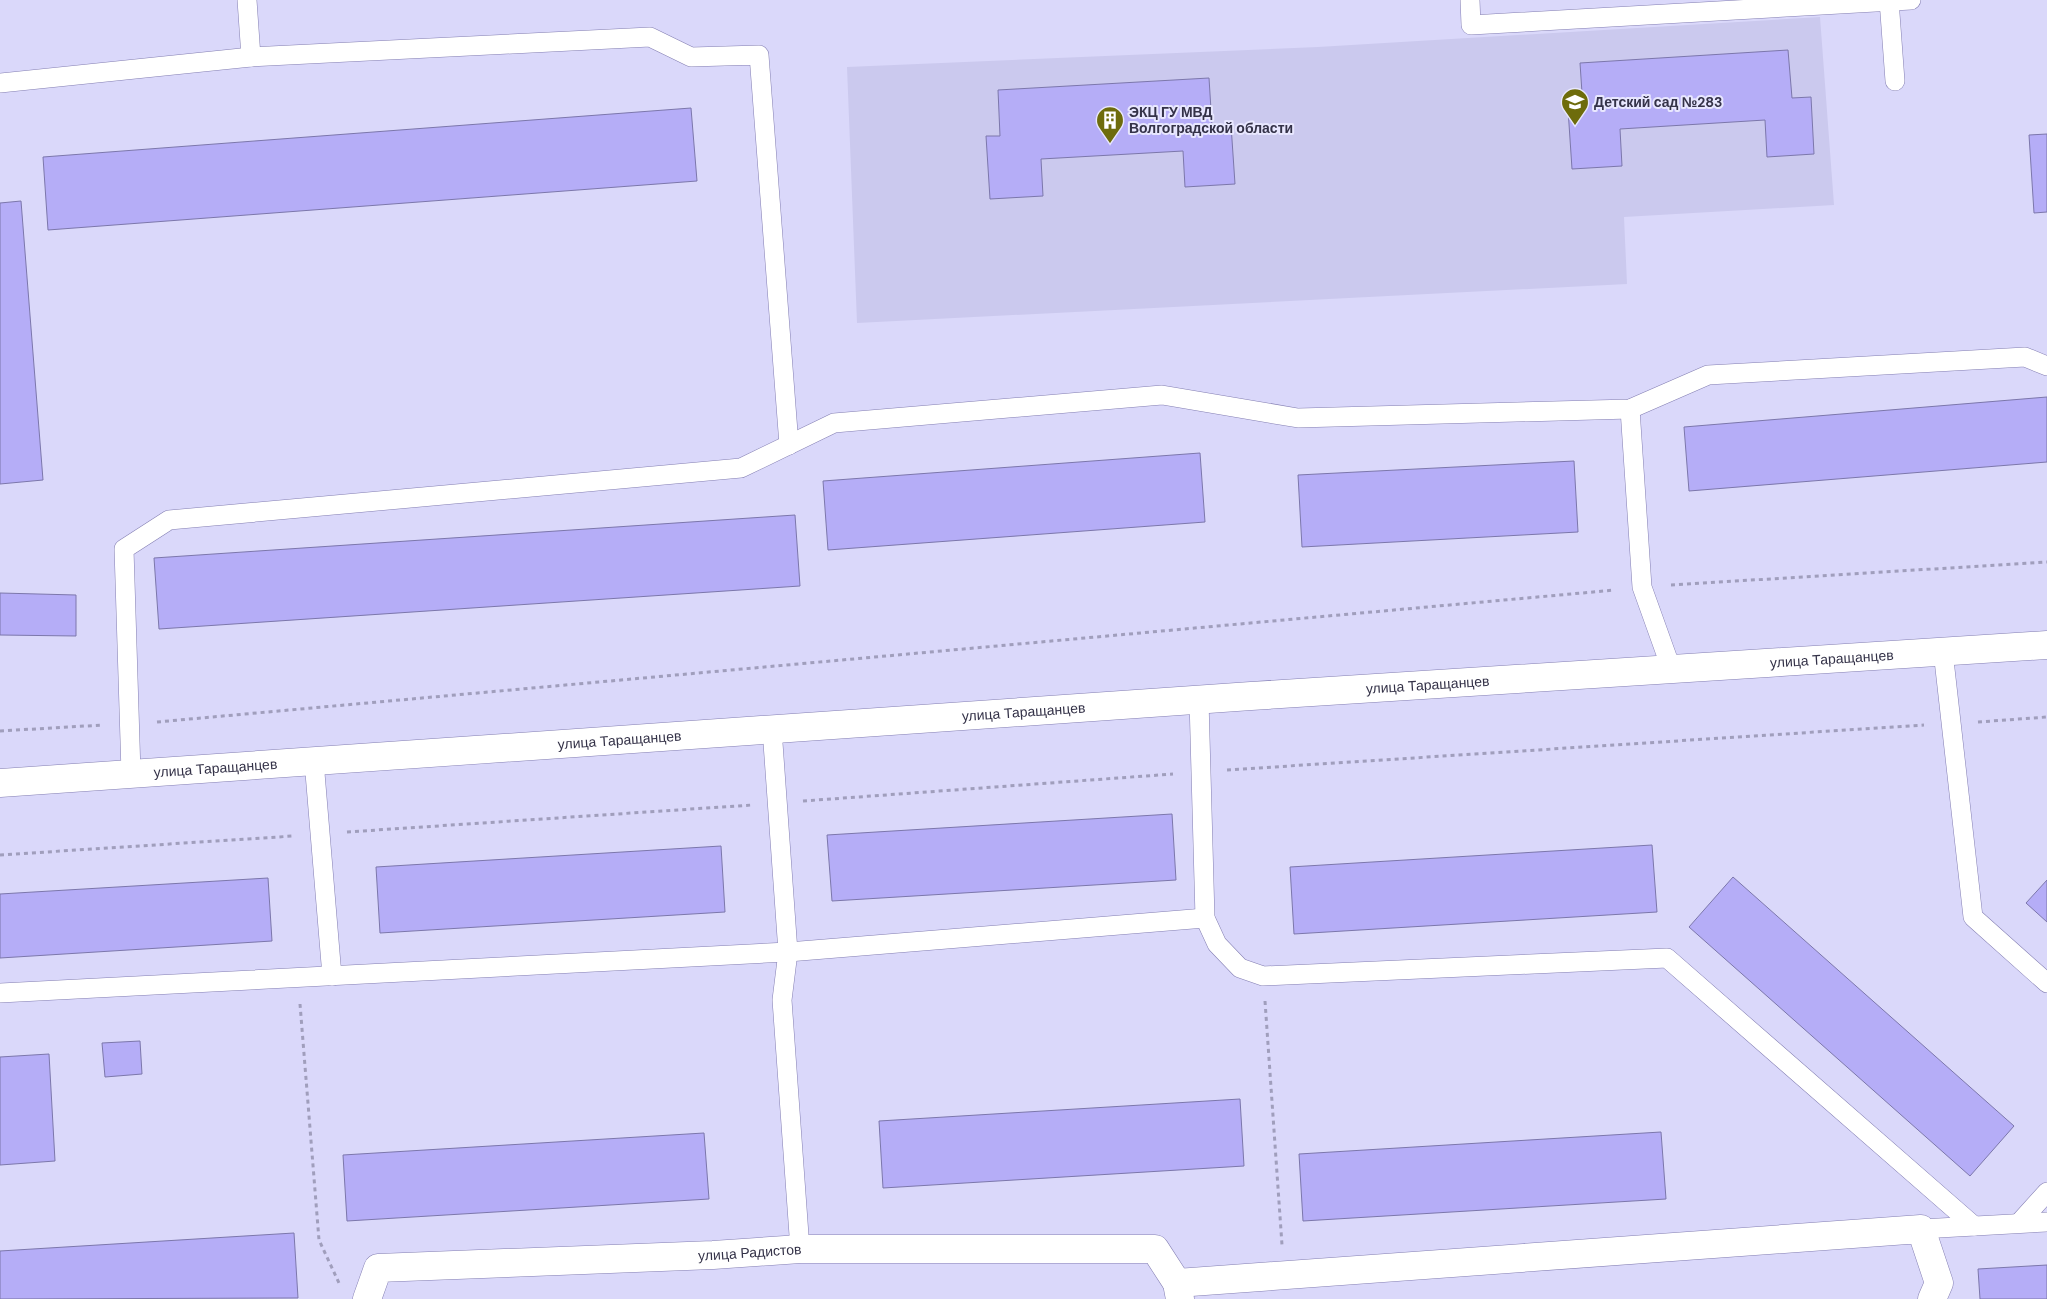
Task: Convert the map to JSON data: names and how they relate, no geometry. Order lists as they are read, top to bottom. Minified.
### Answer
{"streets":{"street":["улица Таращанцев","улица Радистов"]},"places":{"school or university":["Детский сад №283"],"building":["ЭКЦ ГУ МВД Волгоградской области"]}}
